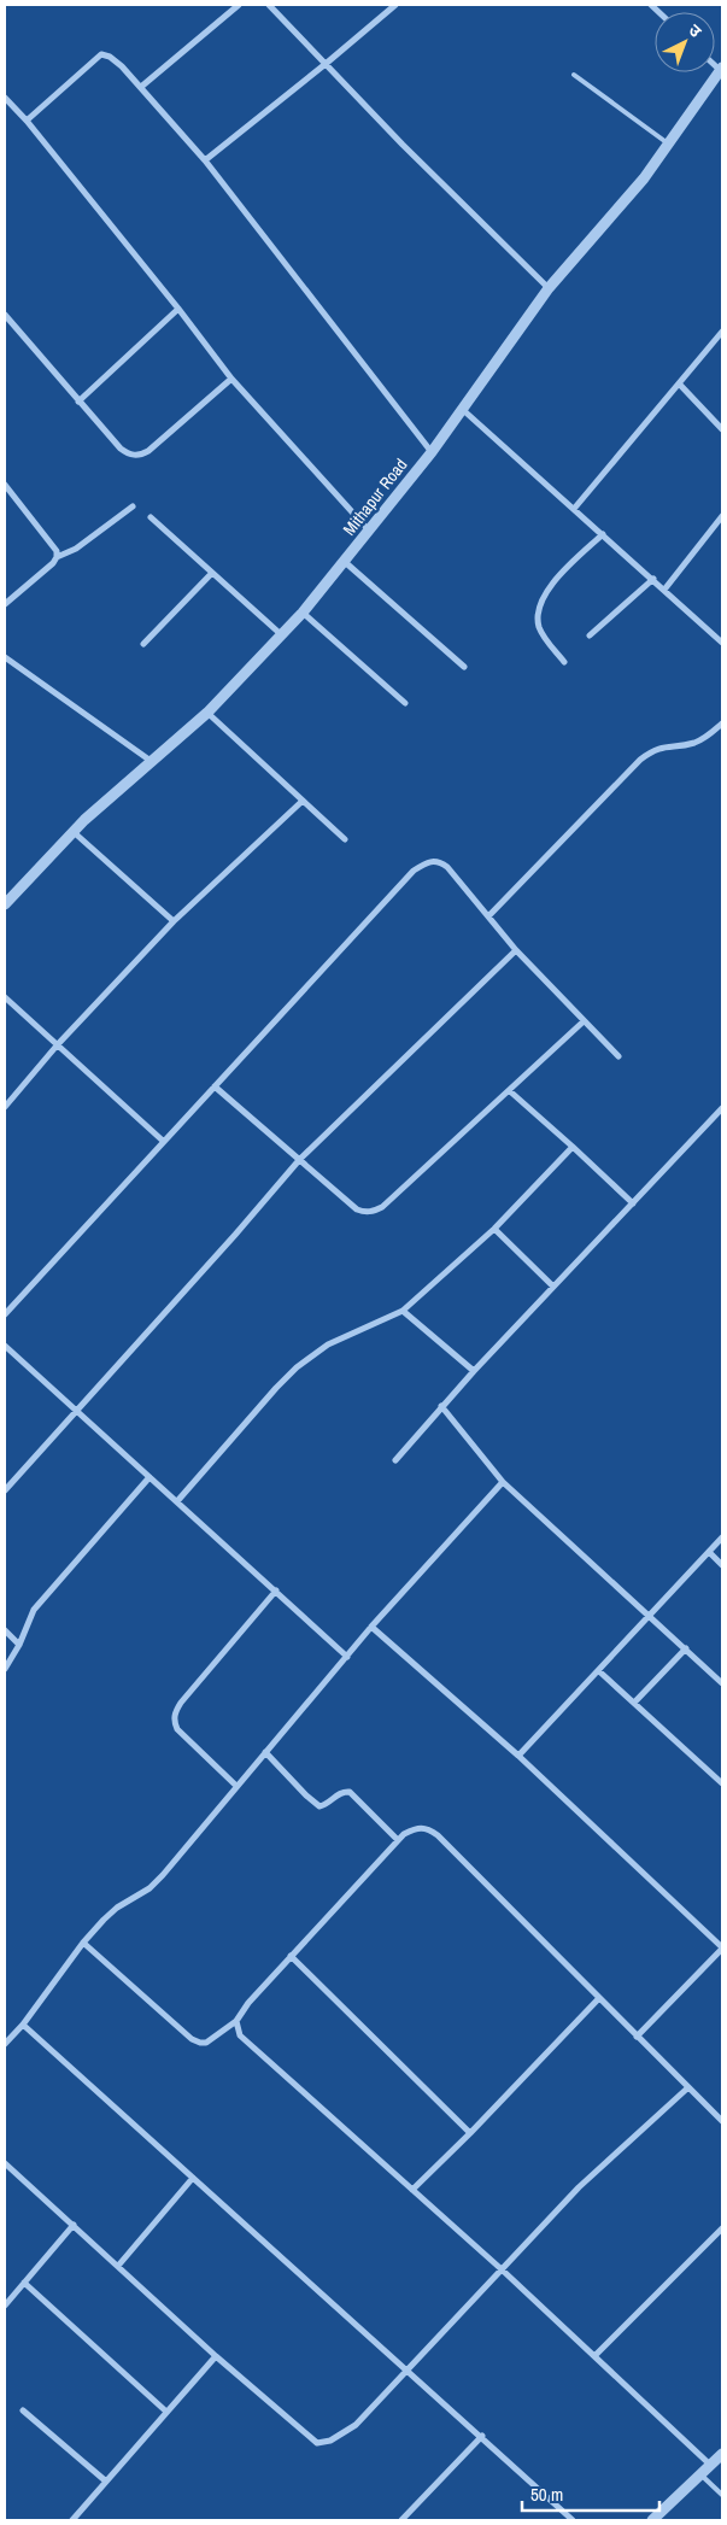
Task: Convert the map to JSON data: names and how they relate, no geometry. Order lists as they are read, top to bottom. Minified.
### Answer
{"streets":{"street":["Mithapur Road"]},"scale_bar":"50 m","north":"top right"}
